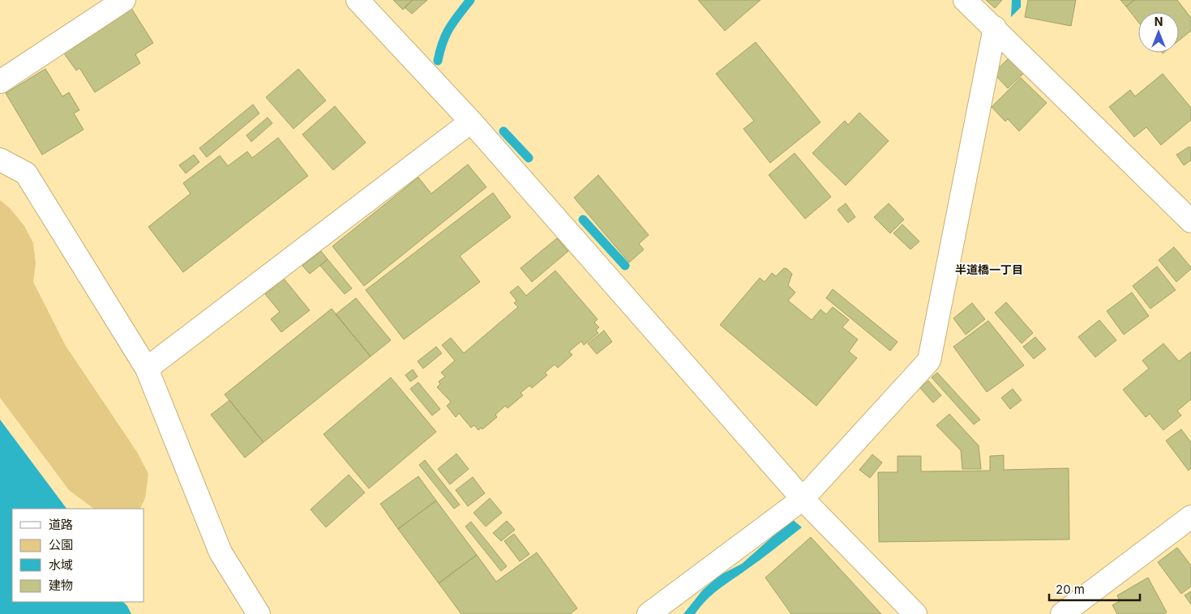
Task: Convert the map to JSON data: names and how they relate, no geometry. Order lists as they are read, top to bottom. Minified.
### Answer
{"districts":["半道橋一丁目"],"legend":["道路","公園","水域","建物"],"scale_bar":"20 m","north":"top"}
